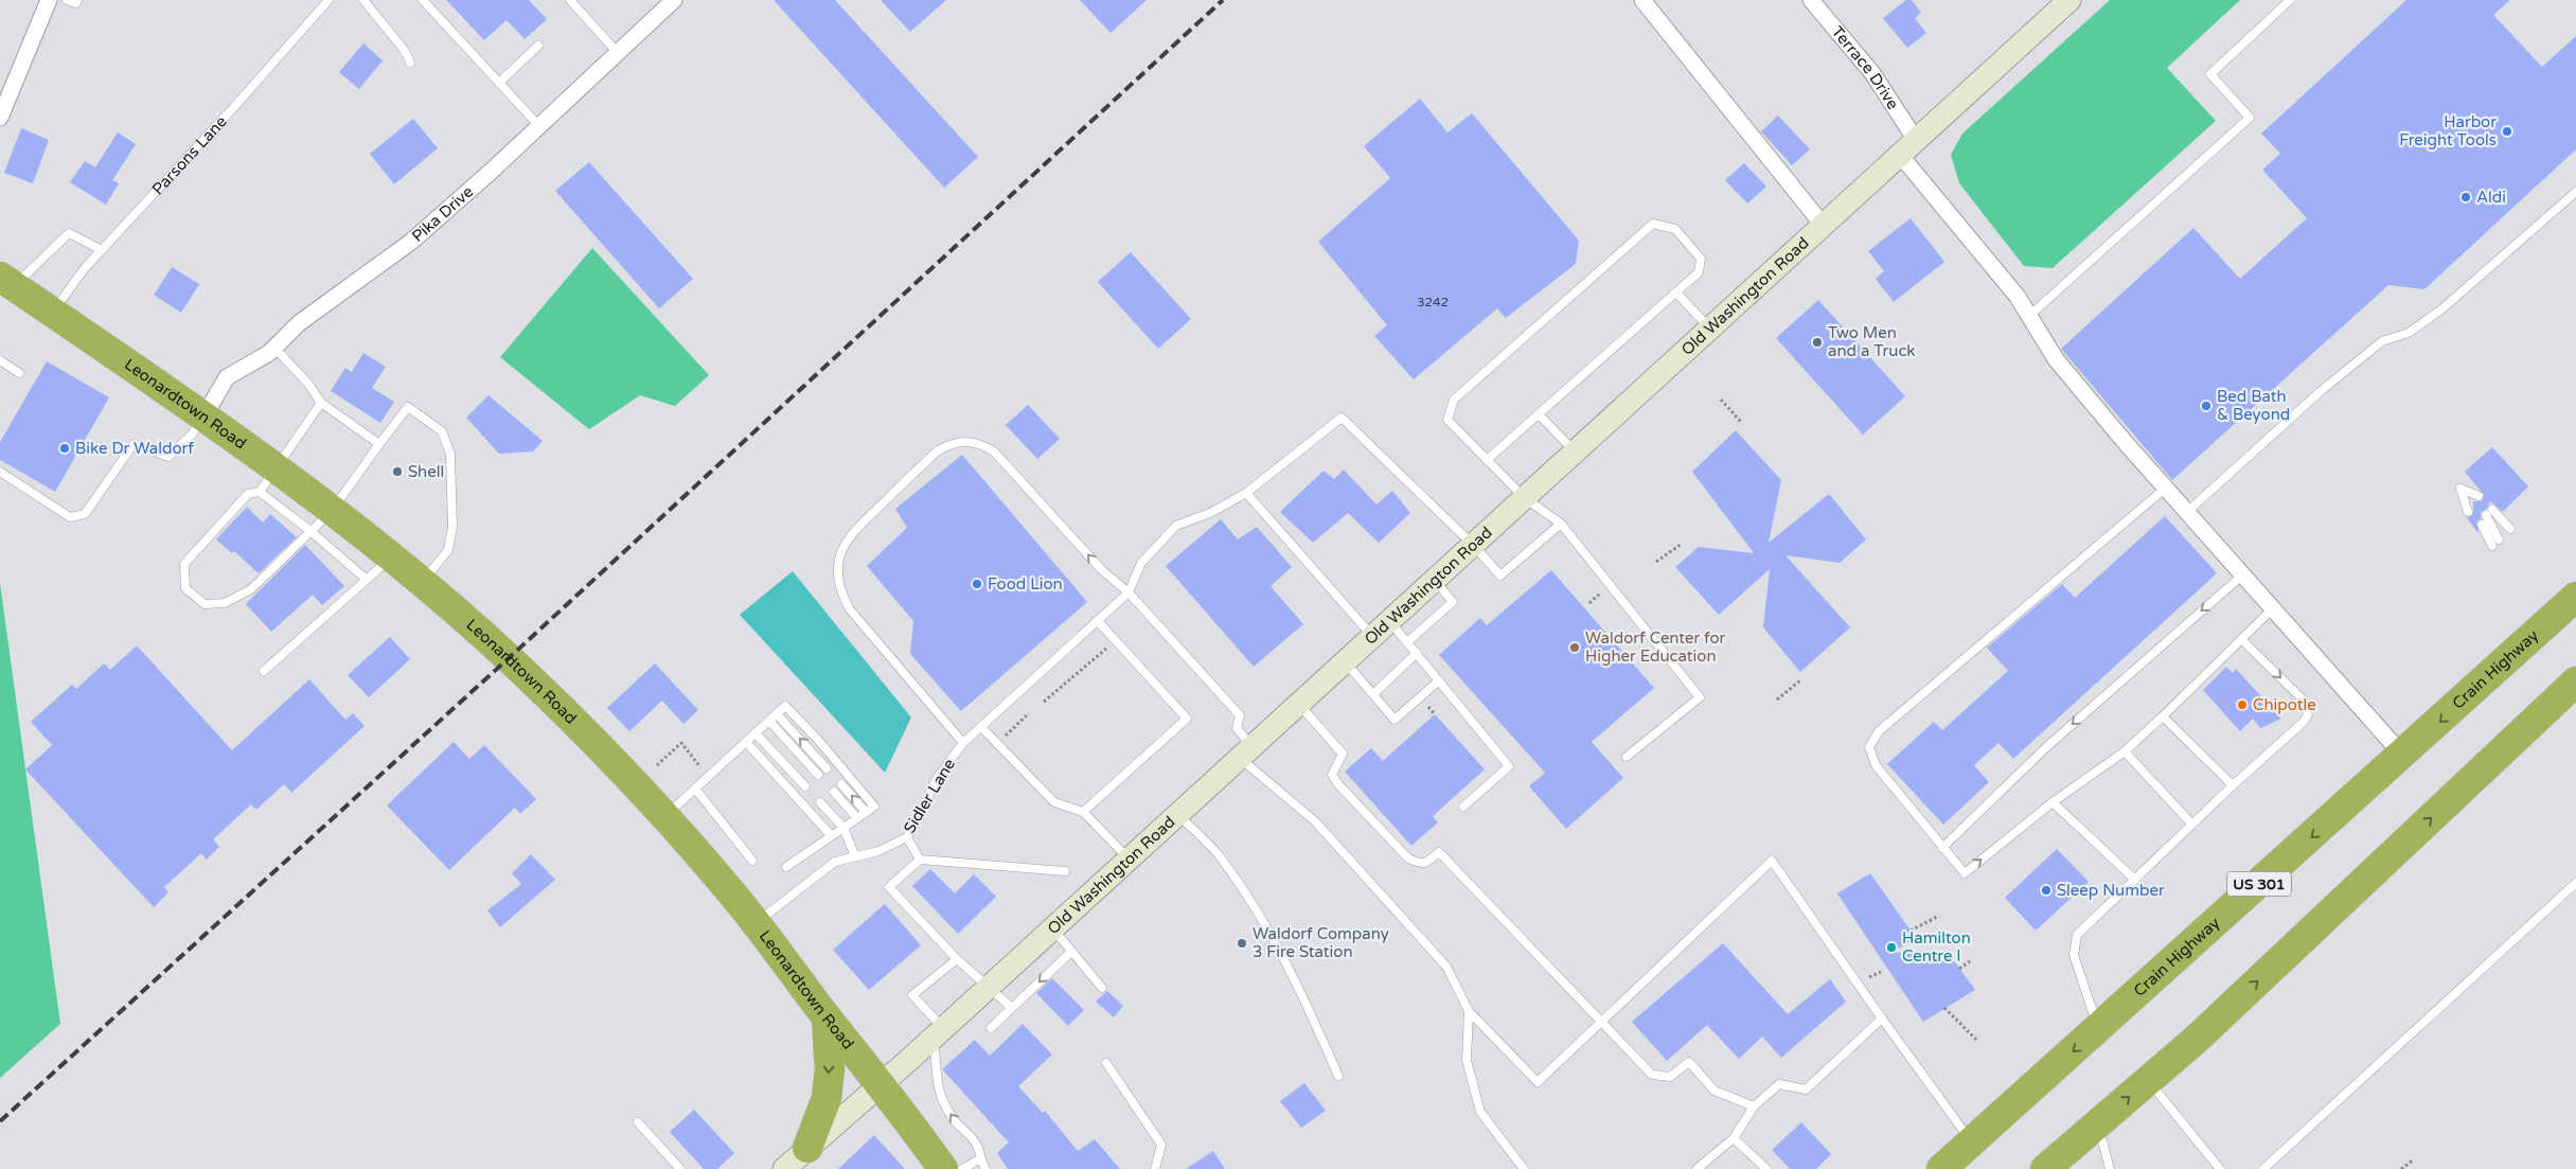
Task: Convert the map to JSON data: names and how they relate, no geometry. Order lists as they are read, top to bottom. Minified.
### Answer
{"streets":{"highway":["Leonardtown Road","Crain Highway","US 301"],"main road":["Old Washington Road"],"street":["Terrace Drive","Pika Drive"],"lane":["Parsons Lane","Sidler Lane"]},"crossings":[["Terrace Drive","Old Washington Road"],["Terrace Drive","Crain Highway"],["Parsons Lane","Leonardtown Road"],["Pika Drive","Leonardtown Road"],["Old Washington Road","Leonardtown Road"],["Leonardtown Road","Sidler Lane"]],"places":["Harbor Freight Tools","Aldi","Two Men and a Truck","Bed Bath & Beyond","Bike Dr Waldorf","Shell","Food Lion","Waldorf Center for Higher Education","Chipotle","Sleep Number","Waldorf Company 3 Fire Station","Hamilton Centre I"],"house_numbers":["3242"]}
